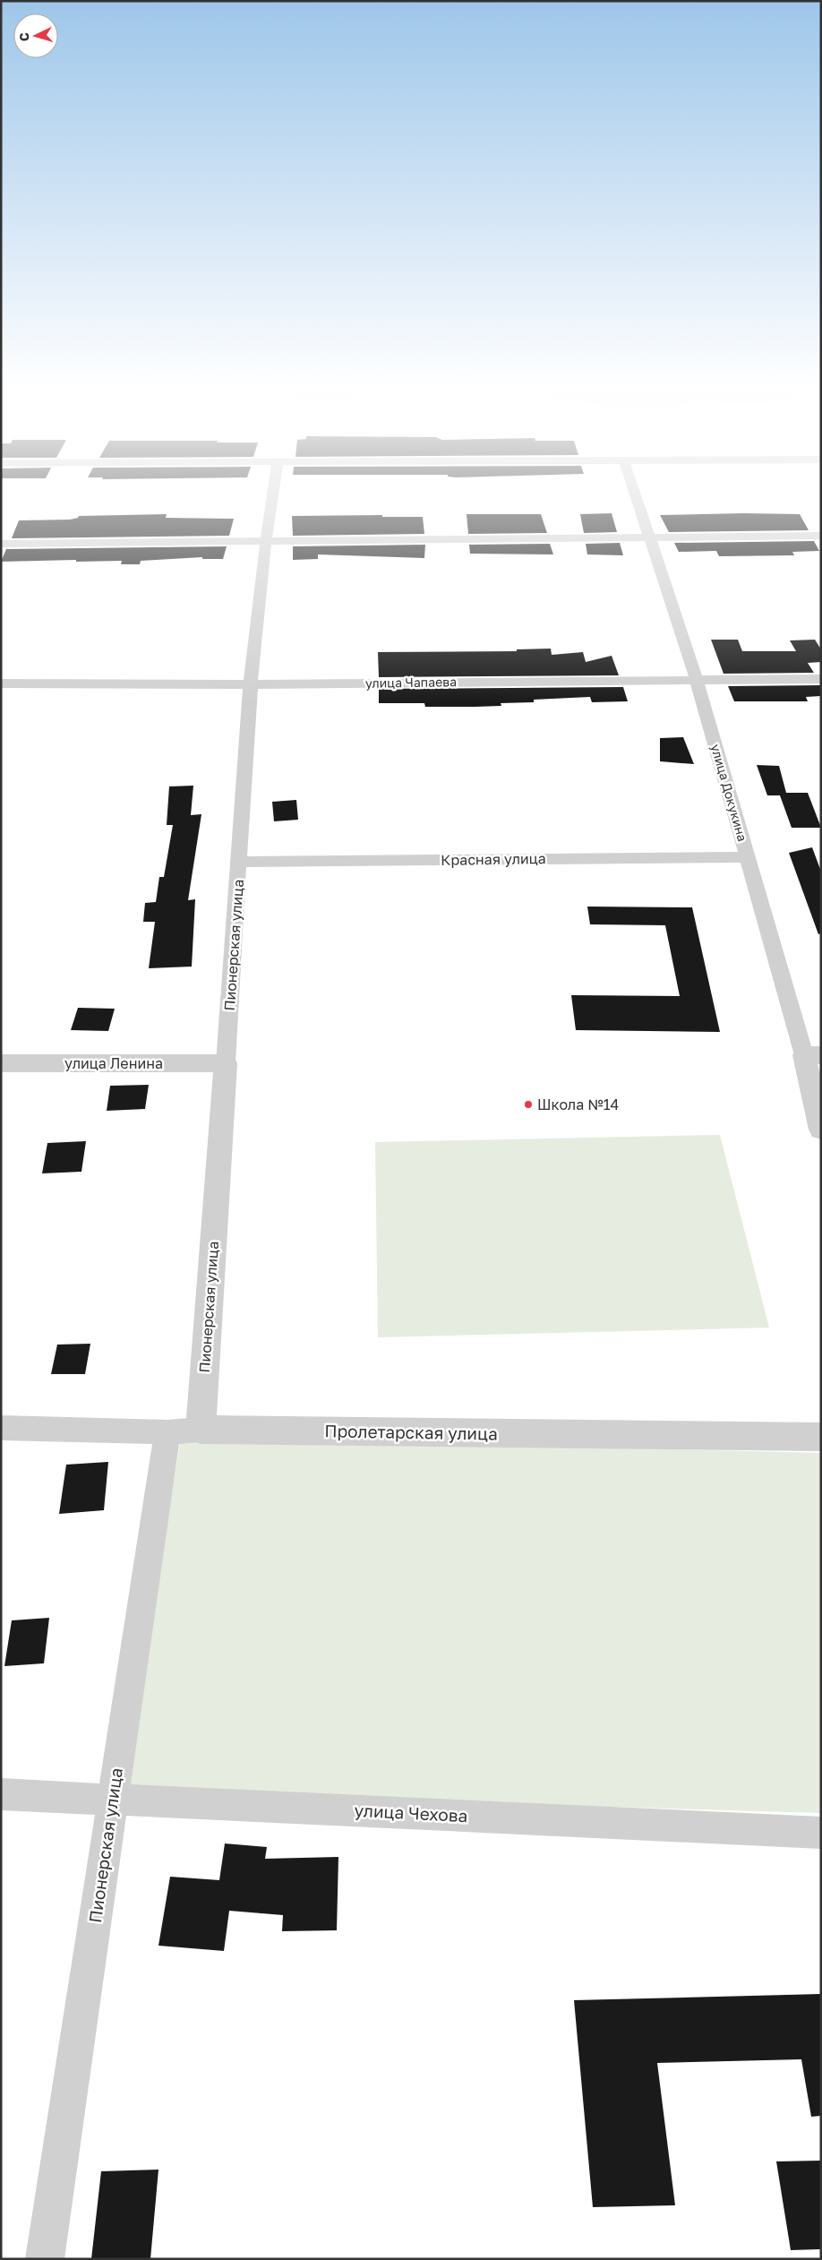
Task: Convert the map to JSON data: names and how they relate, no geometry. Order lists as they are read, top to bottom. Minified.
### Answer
{"streets":{"street":["улица Чапаева","улица Докукина","Красная улица","Пионерская улица","улица Ленина","Пролетарская улица","улица Чехова"]},"crossings":[["улица Чапаева","улица Докукина"],["улица Чапаева","Пионерская улица"],["улица Докукина","Красная улица"],["Красная улица","Пионерская улица"],["Пионерская улица","улица Ленина"],["Пионерская улица","Пролетарская улица"],["Пионерская улица","улица Чехова"]],"places":["Школа №14"],"north":"left"}
